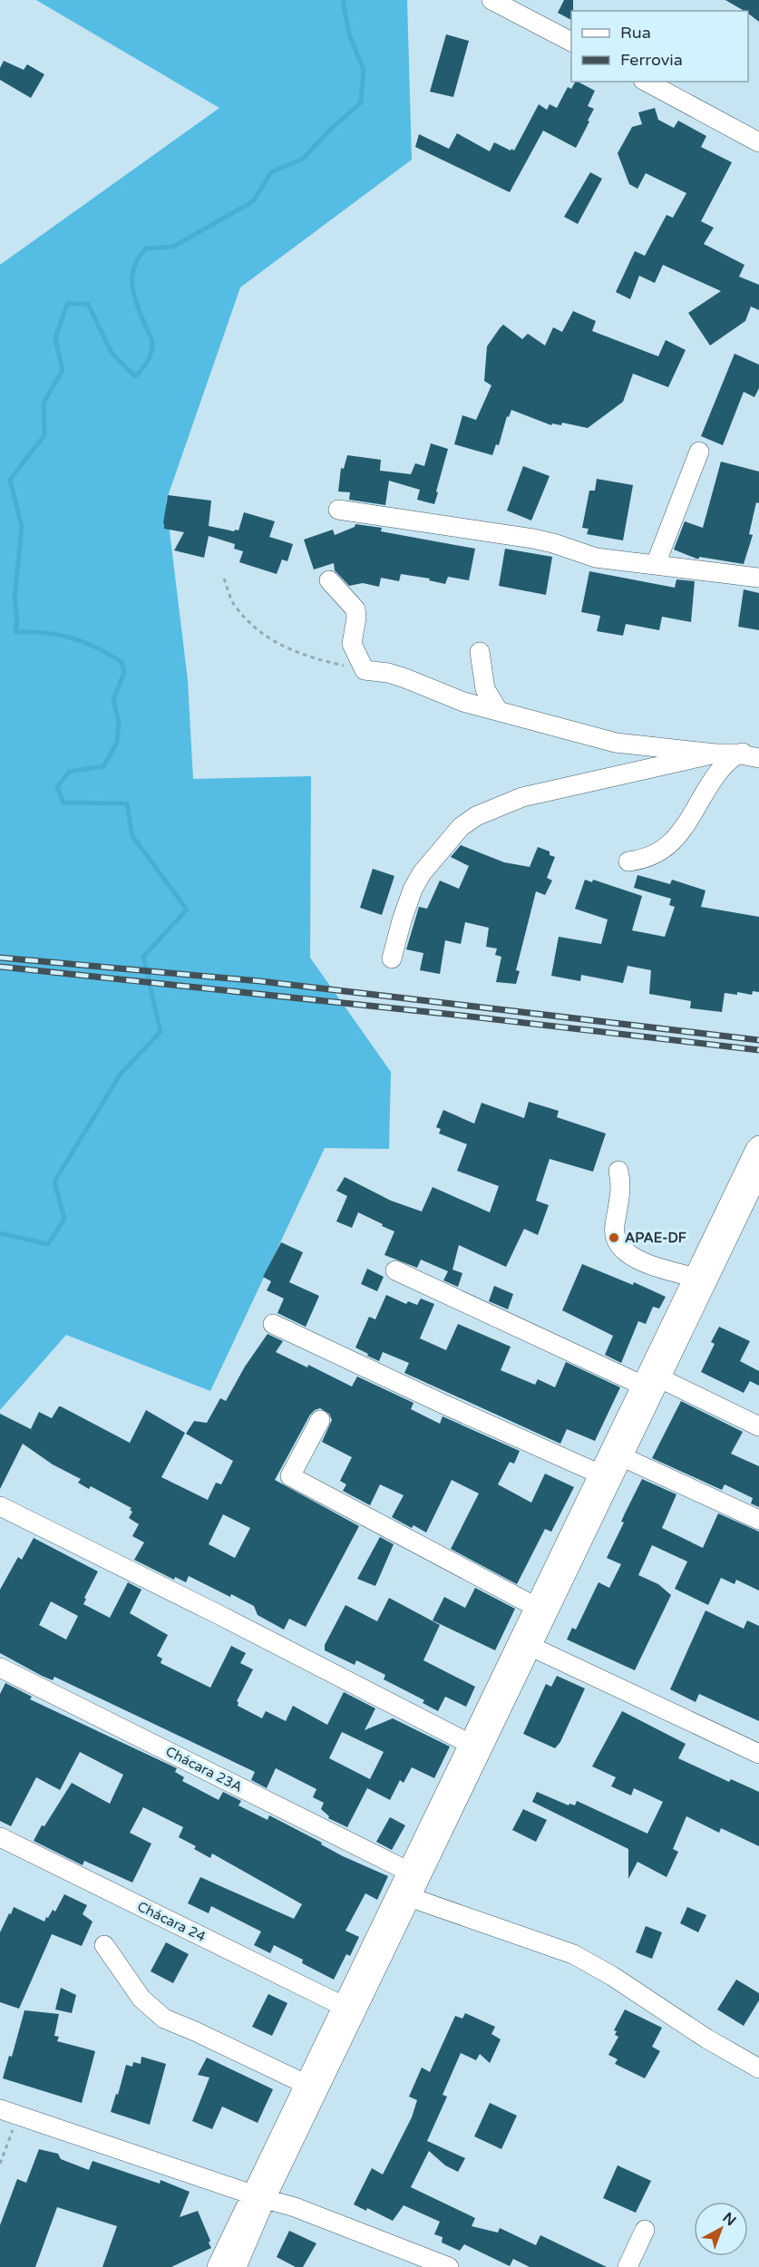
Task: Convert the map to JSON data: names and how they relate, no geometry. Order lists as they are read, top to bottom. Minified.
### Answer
{"streets":{"street":["Chácara 23A","Chácara 24"]},"places":["APAE-DF"],"legend":["Rua","Ferrovia"],"north":"top right"}
